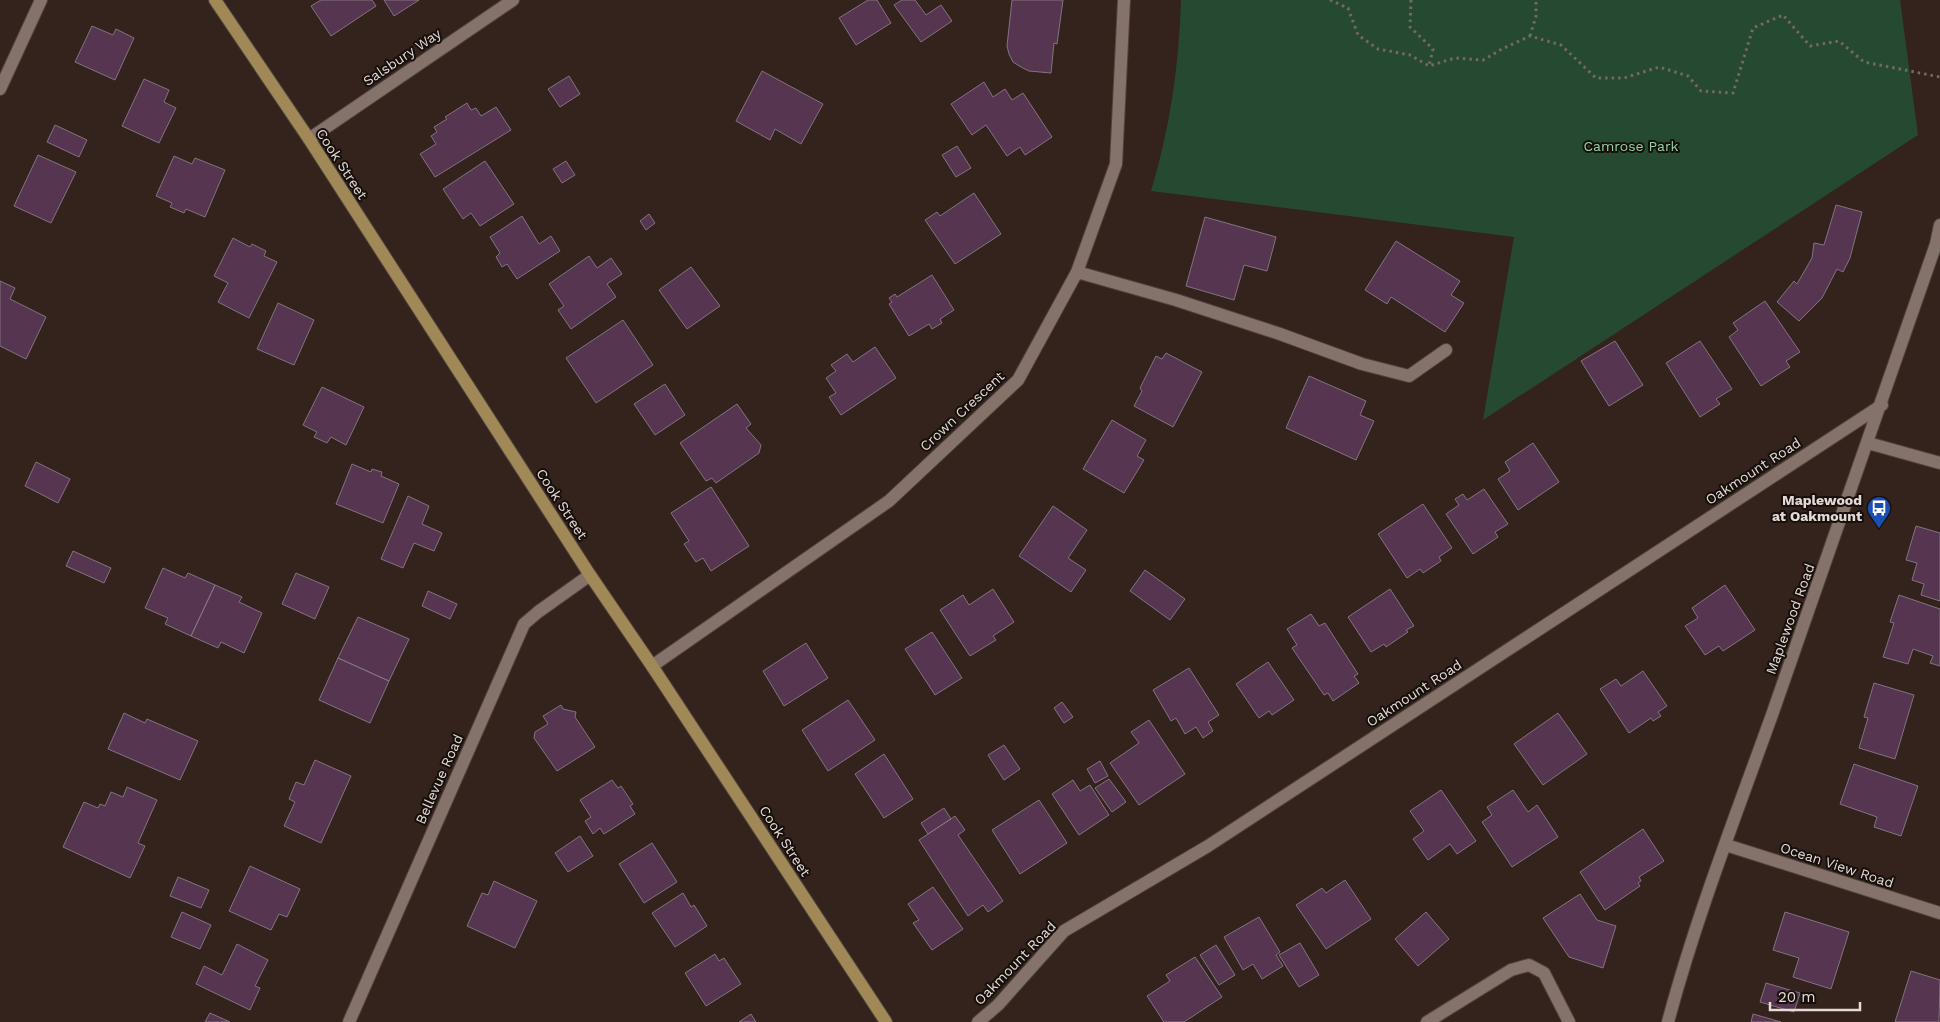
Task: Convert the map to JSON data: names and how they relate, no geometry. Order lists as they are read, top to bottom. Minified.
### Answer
{"streets":{"main road":["Cook Street"],"street":["Salsbury Way","Crown Crescent","Oakmount Road","Maplewood Road","Bellevue Road","Ocean View Road"]},"crossings":[["Salsbury Way","Cook Street"],["Cook Street","Crown Crescent"],["Cook Street","Bellevue Road"],["Oakmount Road","Maplewood Road"],["Maplewood Road","Ocean View Road"]],"parks":["Camrose Park"],"places":{"bus stop":["Maplewood at Oakmount"]},"scale_bar":"20 m"}
